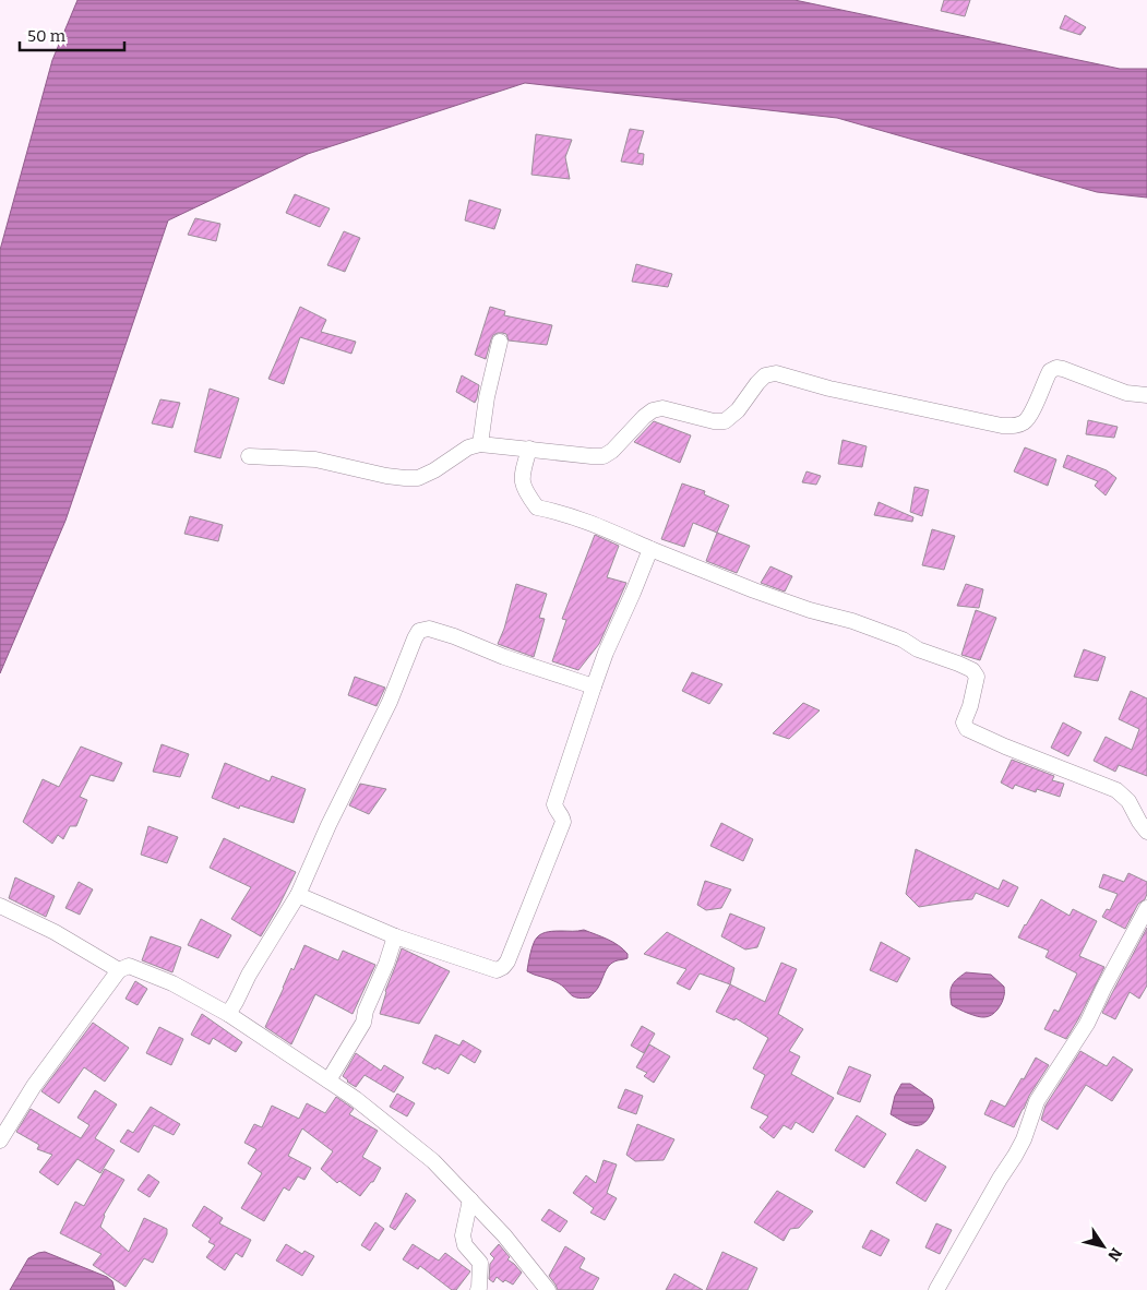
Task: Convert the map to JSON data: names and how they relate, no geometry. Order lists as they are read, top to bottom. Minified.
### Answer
{"scale_bar":"50 m","north":"bottom right"}
